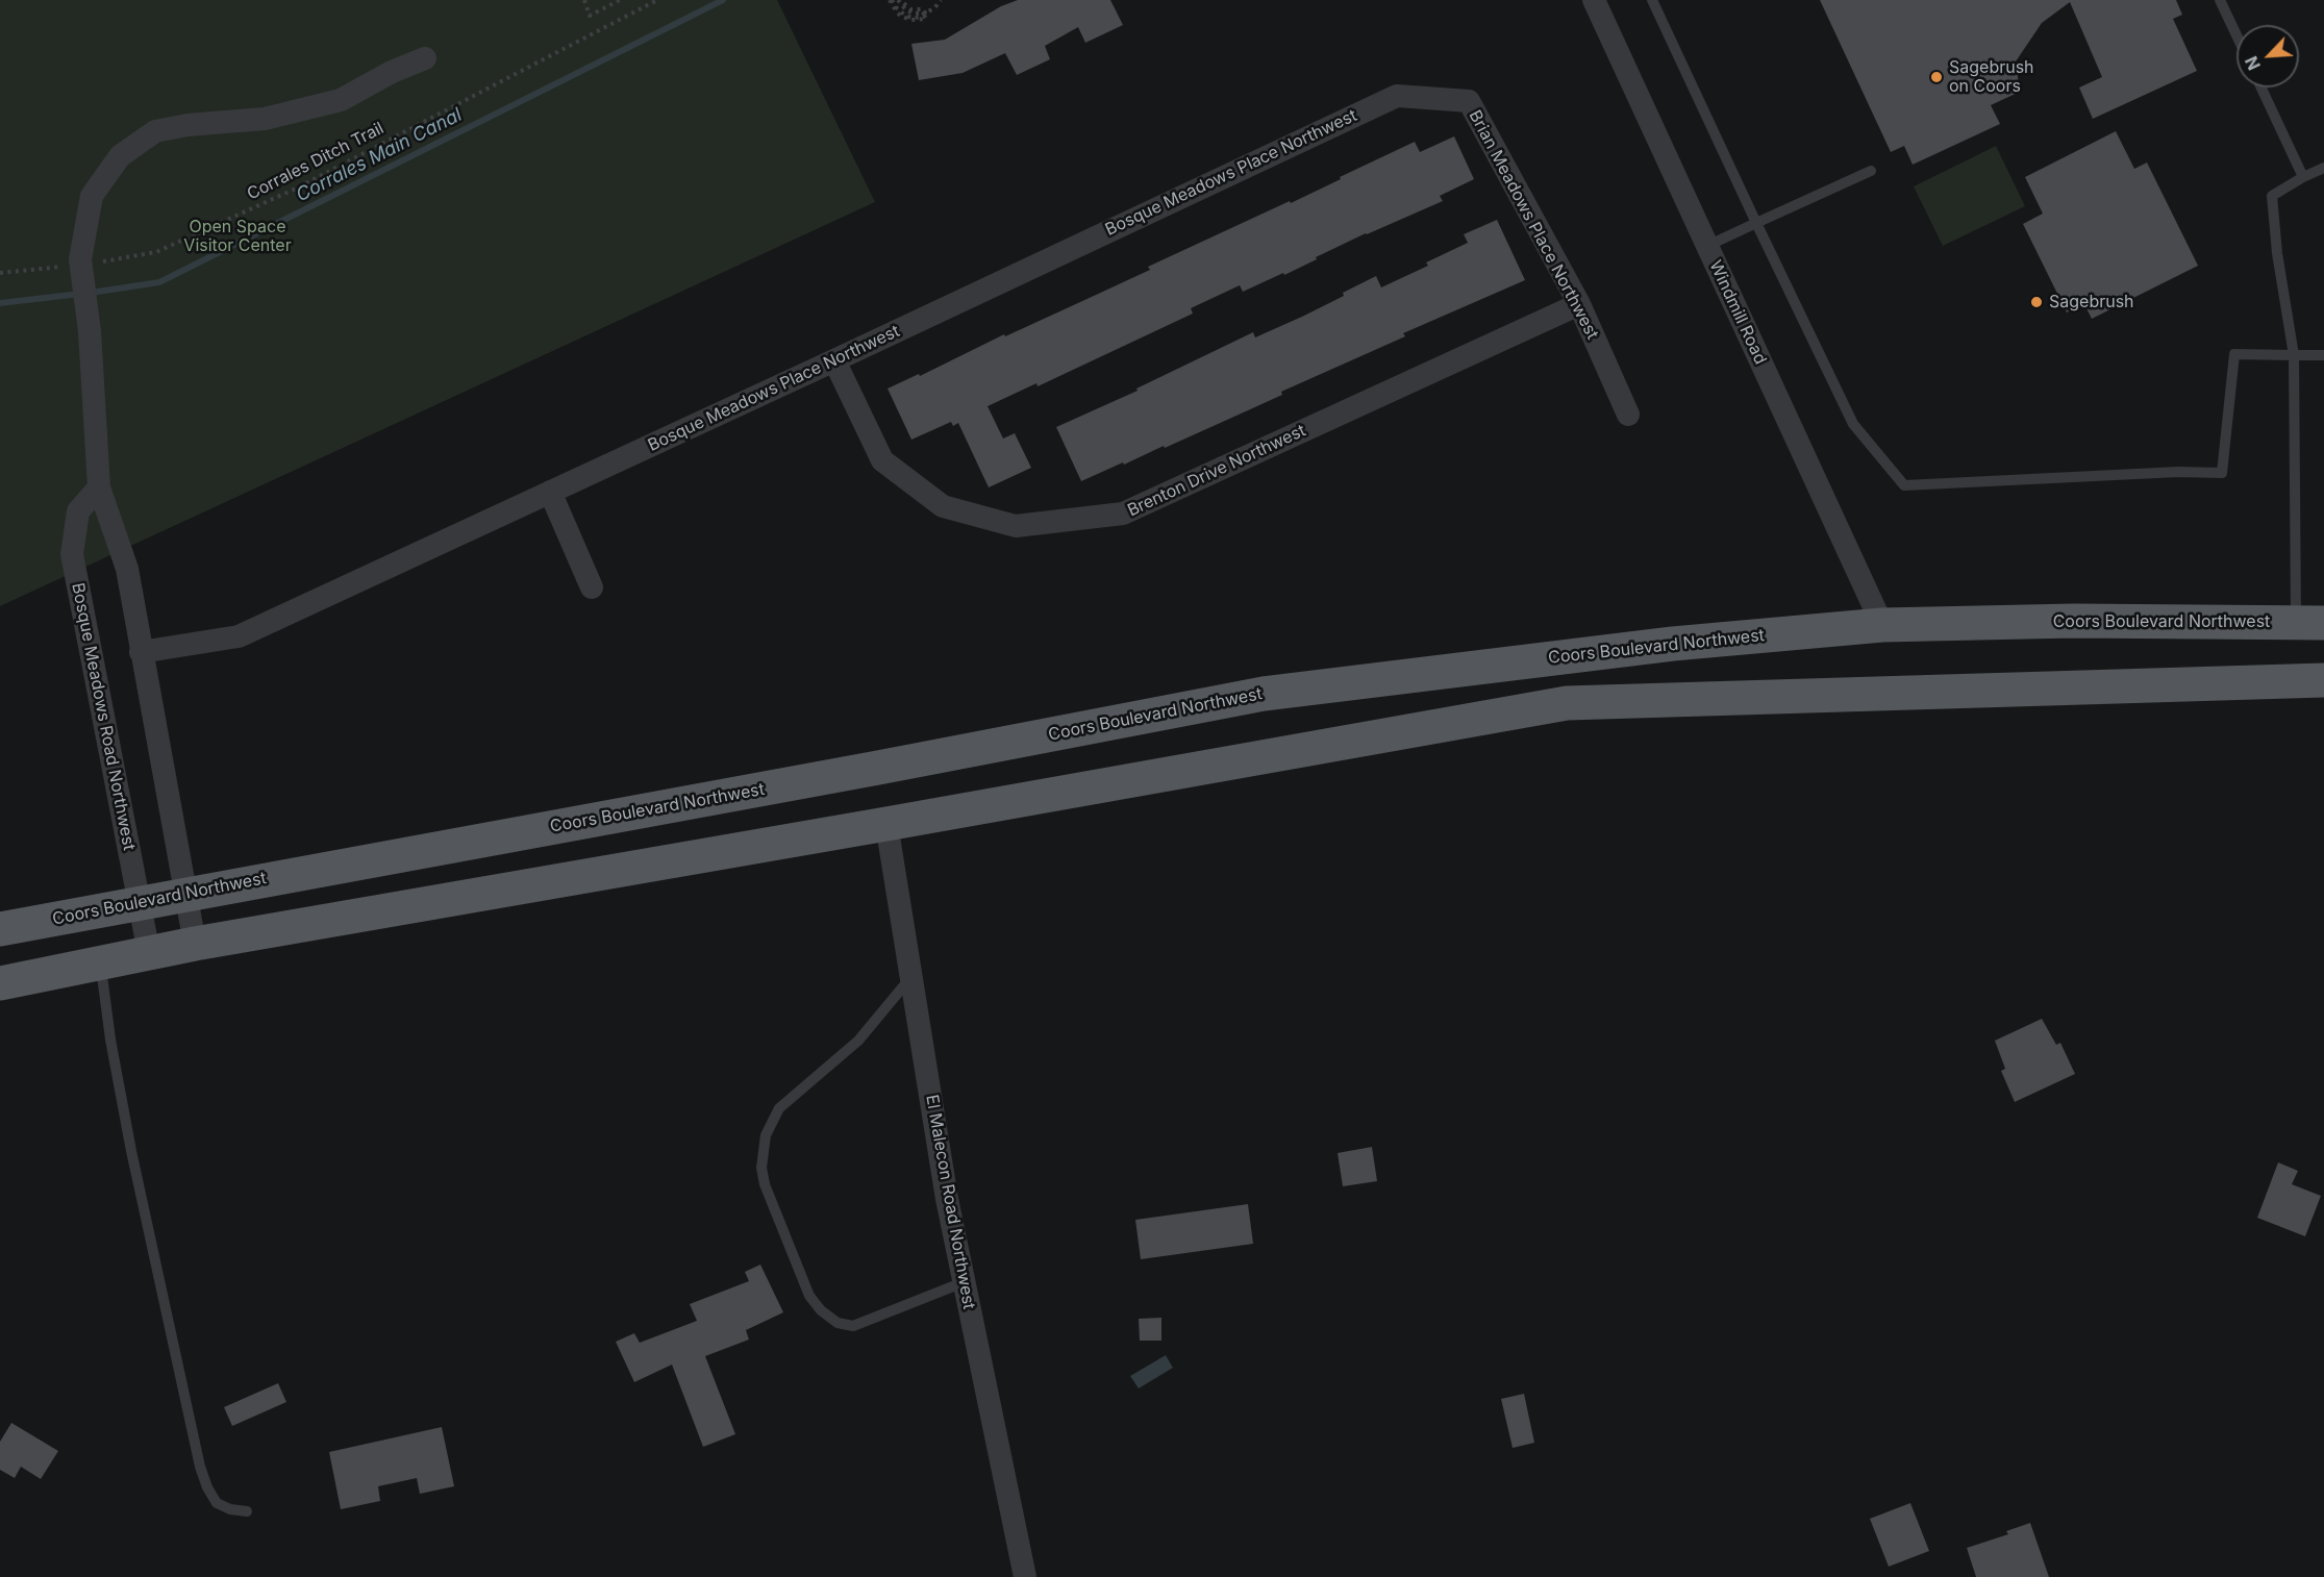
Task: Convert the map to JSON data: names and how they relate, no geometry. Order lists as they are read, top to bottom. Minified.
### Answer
{"streets":{"main road":["Coors Boulevard Northwest"],"street":["Bosque Meadows Place Northwest","Brian Meadows Place Northwest","Windmill Road","Brenton Drive Northwest","Bosque Meadows Road Northwest","El Malecon Road Northwest"],"path":["Corrales Ditch Trail"]},"crossings":[["Bosque Meadows Place Northwest","Brian Meadows Place Northwest"],["Bosque Meadows Place Northwest","Brenton Drive Northwest"],["Brian Meadows Place Northwest","Brenton Drive Northwest"],["Windmill Road","Coors Boulevard Northwest"],["Coors Boulevard Northwest","Bosque Meadows Road Northwest"]],"water":["Corrales Main Canal"],"parks":["Open Space Visitor Center"],"places":["Sagebrush on Coors","Sagebrush"],"north":"bottom left"}
